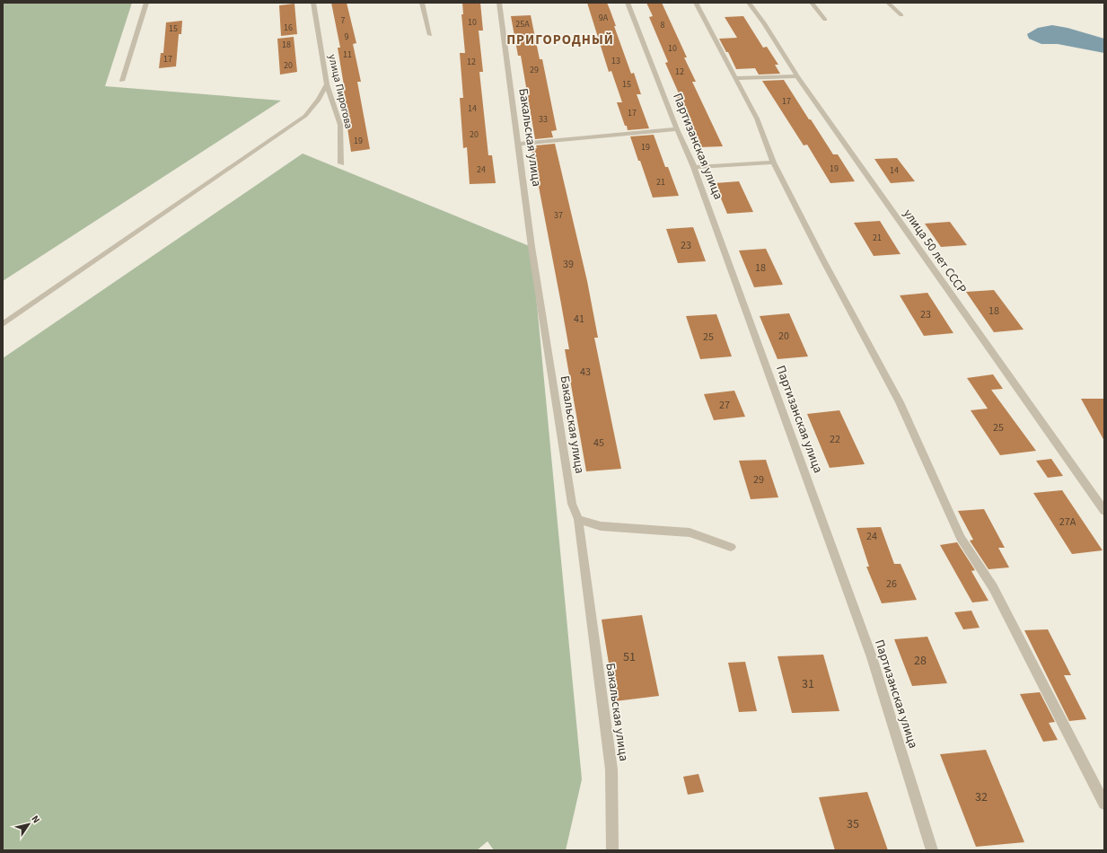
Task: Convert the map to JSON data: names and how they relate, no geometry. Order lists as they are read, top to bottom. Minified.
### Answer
{"streets":{"street":["улица Пирогова","Бакальская улица","Партизанская улица","улица 50 лет СССР"]},"districts":["ПРИГОРОДНЫЙ"],"house_numbers":["9А","7","10","25А","8","16","15","9","18","10","11","17","13","12","20","29","12","15","17","14","17","33","20","19","19","19","24","14","21","37","21","23","39","18","18","23","41","20","25","43","27","25","22","45","29","27А","24","26","51","28","31","32","35"],"north":"top right"}
